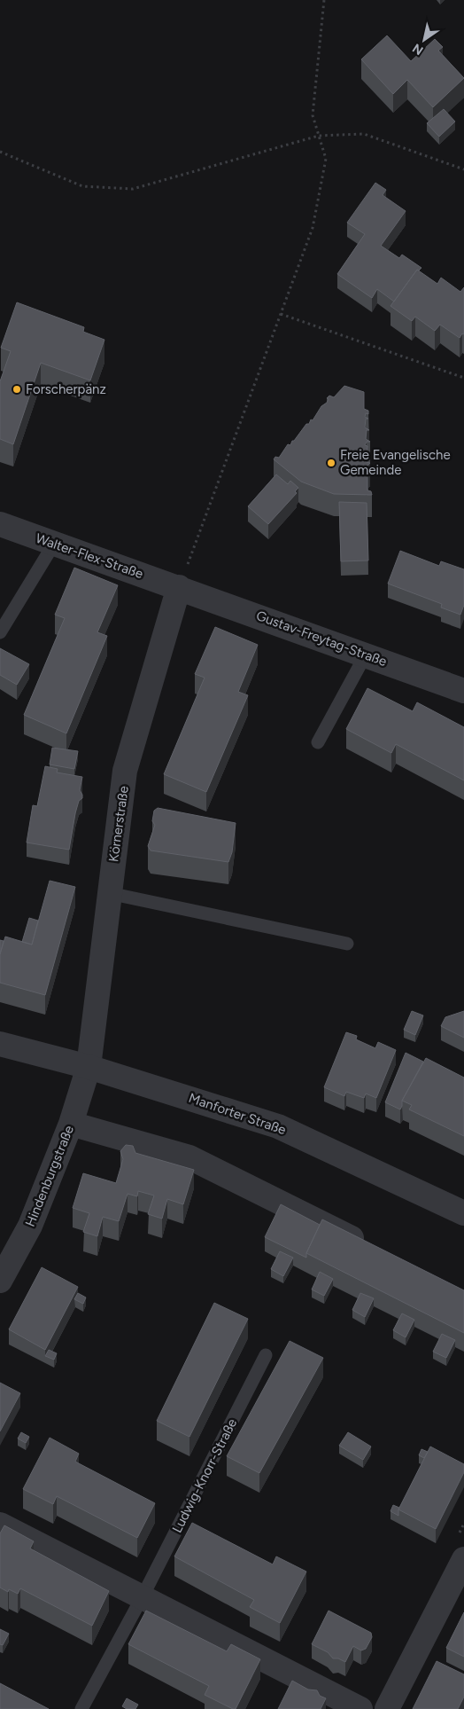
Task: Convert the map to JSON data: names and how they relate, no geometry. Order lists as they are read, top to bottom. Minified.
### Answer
{"streets":{"street":["Walter-Flex-Straße","Gustav-Freytag-Straße","Körnerstraße","Manforter Straße","Hindenburgstraße"],"lane":["Ludwig-Knorr-Straße"]},"crossings":[["Walter-Flex-Straße","Gustav-Freytag-Straße"],["Walter-Flex-Straße","Körnerstraße"],["Gustav-Freytag-Straße","Körnerstraße"],["Körnerstraße","Manforter Straße"],["Körnerstraße","Hindenburgstraße"],["Manforter Straße","Hindenburgstraße"]],"places":["Forscherpänz","Freie Evangelische Gemeinde"],"north":"bottom left"}
